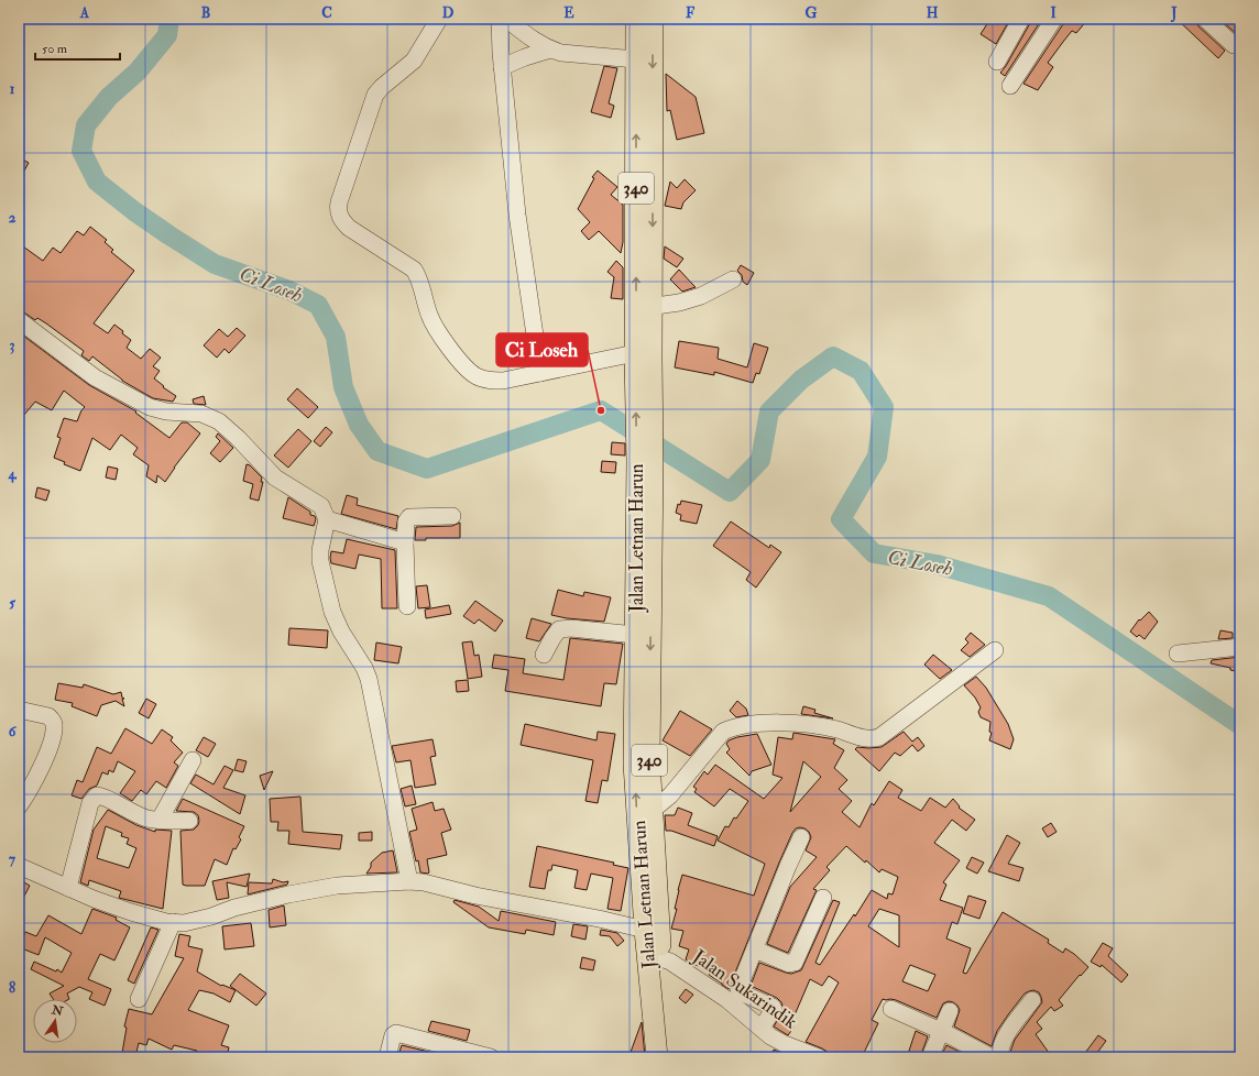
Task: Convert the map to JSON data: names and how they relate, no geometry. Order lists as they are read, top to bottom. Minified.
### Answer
{"streets":{"main road":["340","Jalan Letnan Harun"],"street":["Jalan Sukarindik"]},"crossings":[["Jalan Letnan Harun","Jalan Sukarindik"]],"water":["Ci Loseh"],"places":["Ci Loseh"],"scale_bar":"50 m","north":"top","grid":{"columns":["A","B","C","D","E","F","G","H","I","J"],"rows":["1","2","3","4","5","6","7","8"]}}
